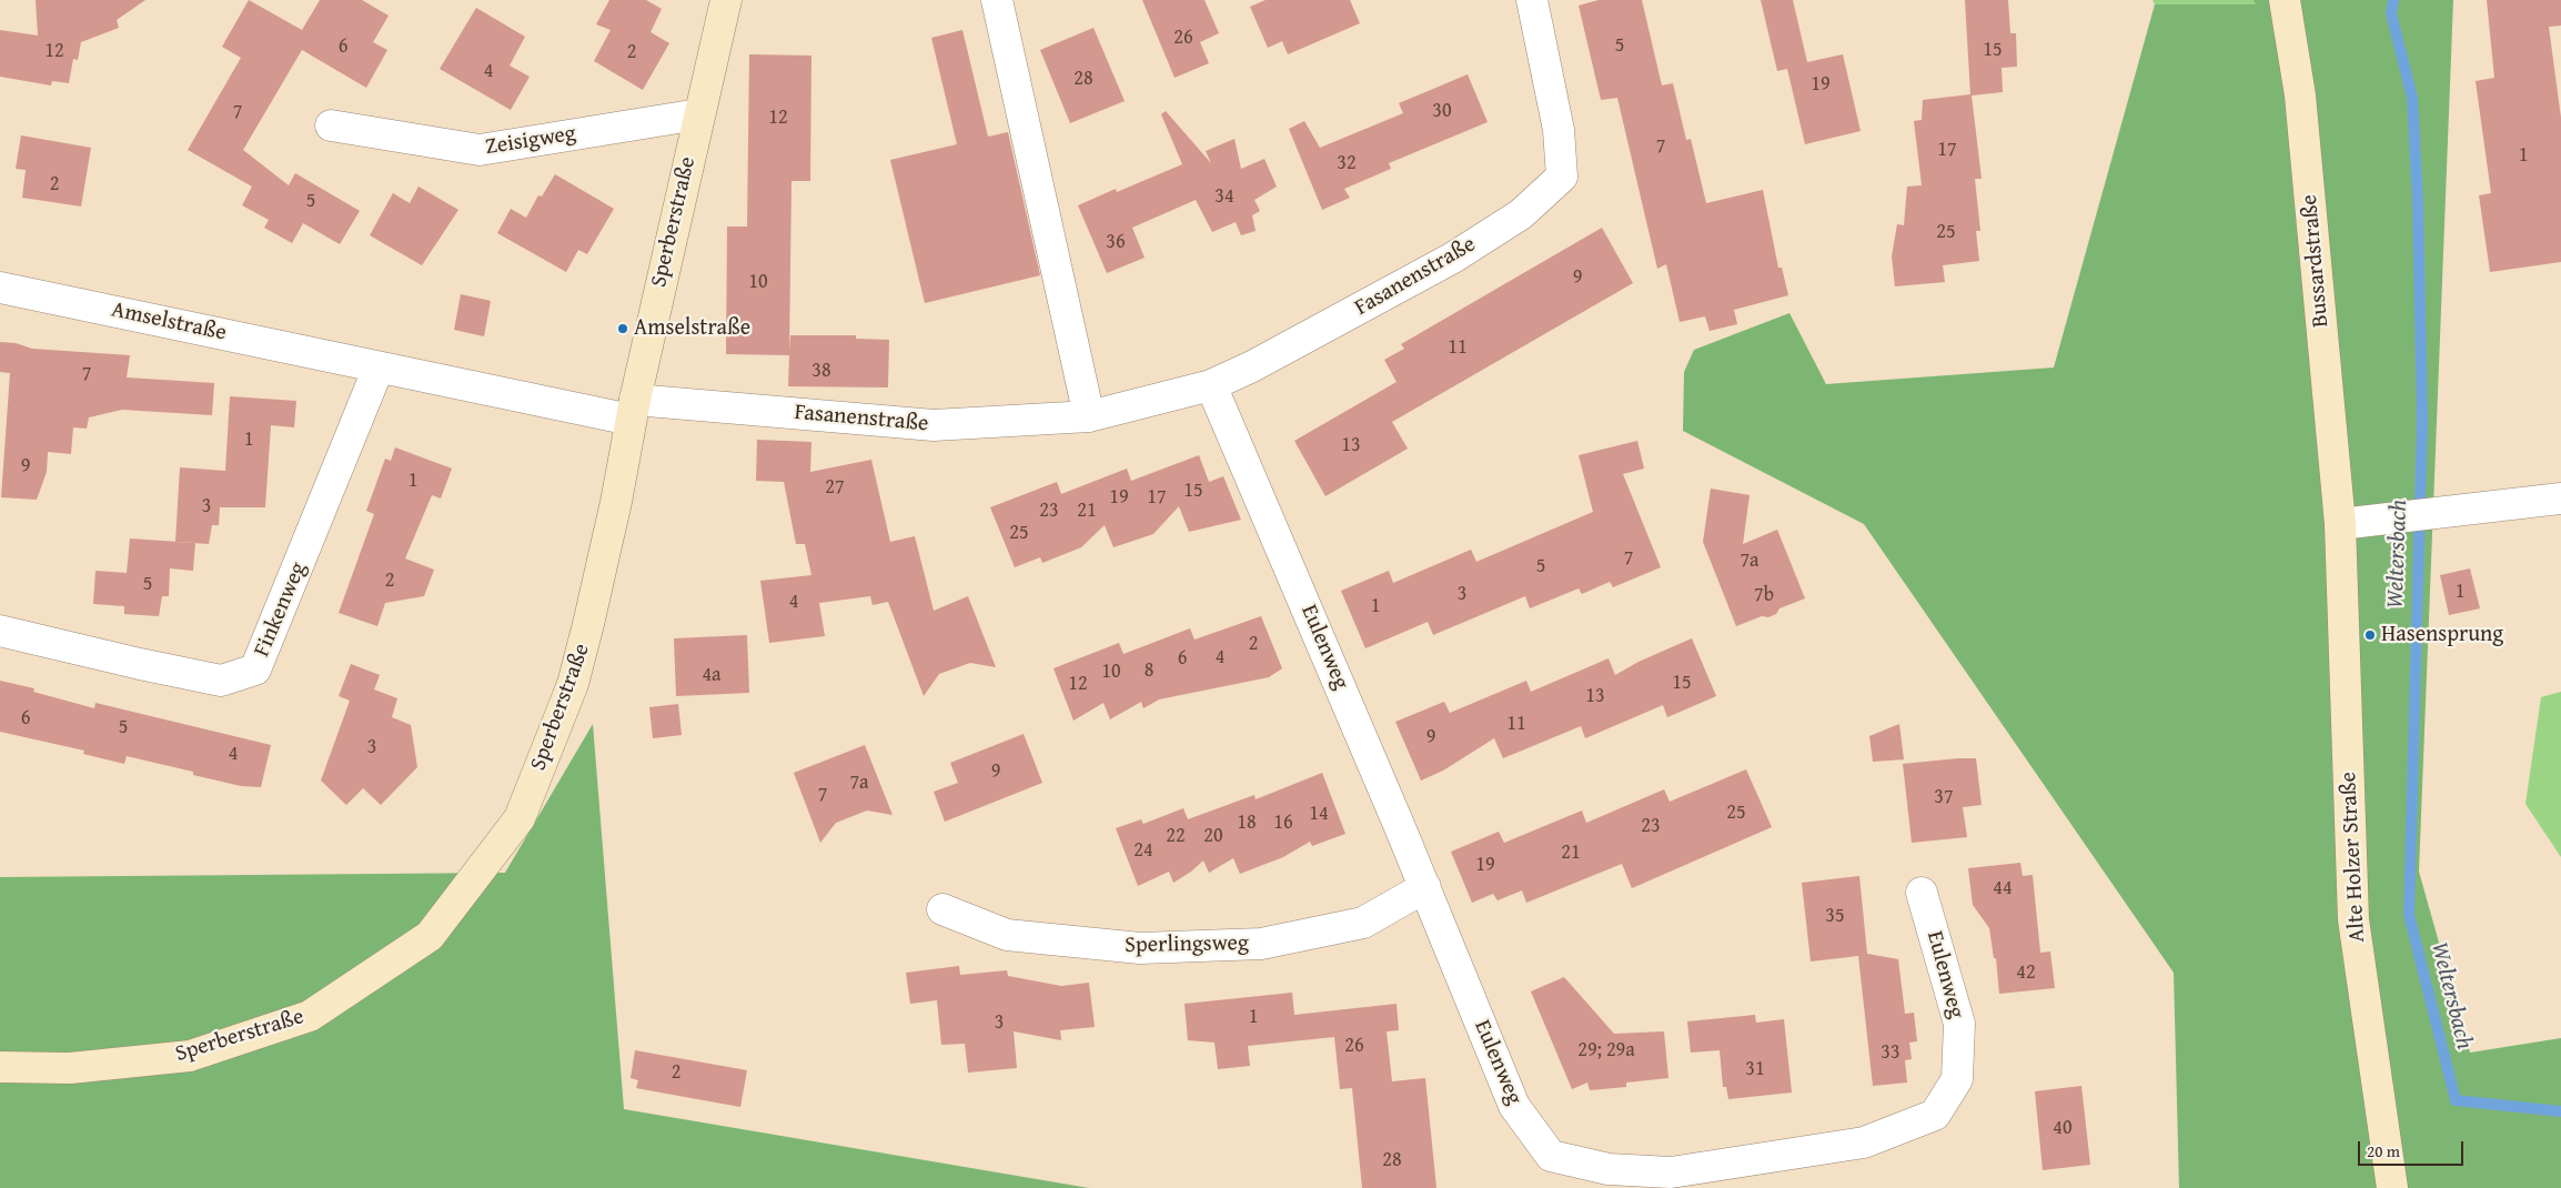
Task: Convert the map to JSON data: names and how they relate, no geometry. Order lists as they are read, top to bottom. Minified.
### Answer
{"streets":{"street":["Zeisigweg","Sperberstraße","Bussardstraße","Fasanenstraße","Amselstraße","Finkenweg","Eulenweg","Alte Holzer Straße","Sperlingsweg"]},"crossings":[["Zeisigweg","Sperberstraße"],["Sperberstraße","Fasanenstraße"],["Sperberstraße","Amselstraße"],["Bussardstraße","Alte Holzer Straße"],["Fasanenstraße","Amselstraße"],["Fasanenstraße","Eulenweg"],["Amselstraße","Finkenweg"],["Eulenweg","Sperlingsweg"]],"water":["Weltersbach"],"places":["Amselstraße","Hasensprung"],"house_numbers":["26","5","6","15","12","2","4","28","19","30","7","12","7","17","1","32","2","34","5","25","36","9","10","11","38","7","1","13","9","1","27","15","19","17","3","23","21","25","7","7a","5","2","5","1","3","7b","4","1","2","4","6","8","10","4a","15","12","13","6","11","5","9","3","4","9","7a","7","37","25","14","18","16","23","22","20","24","21","19","44","35","42","1","3","26","29; 29a","33","31","2","40","28"],"scale_bar":"20 m"}
